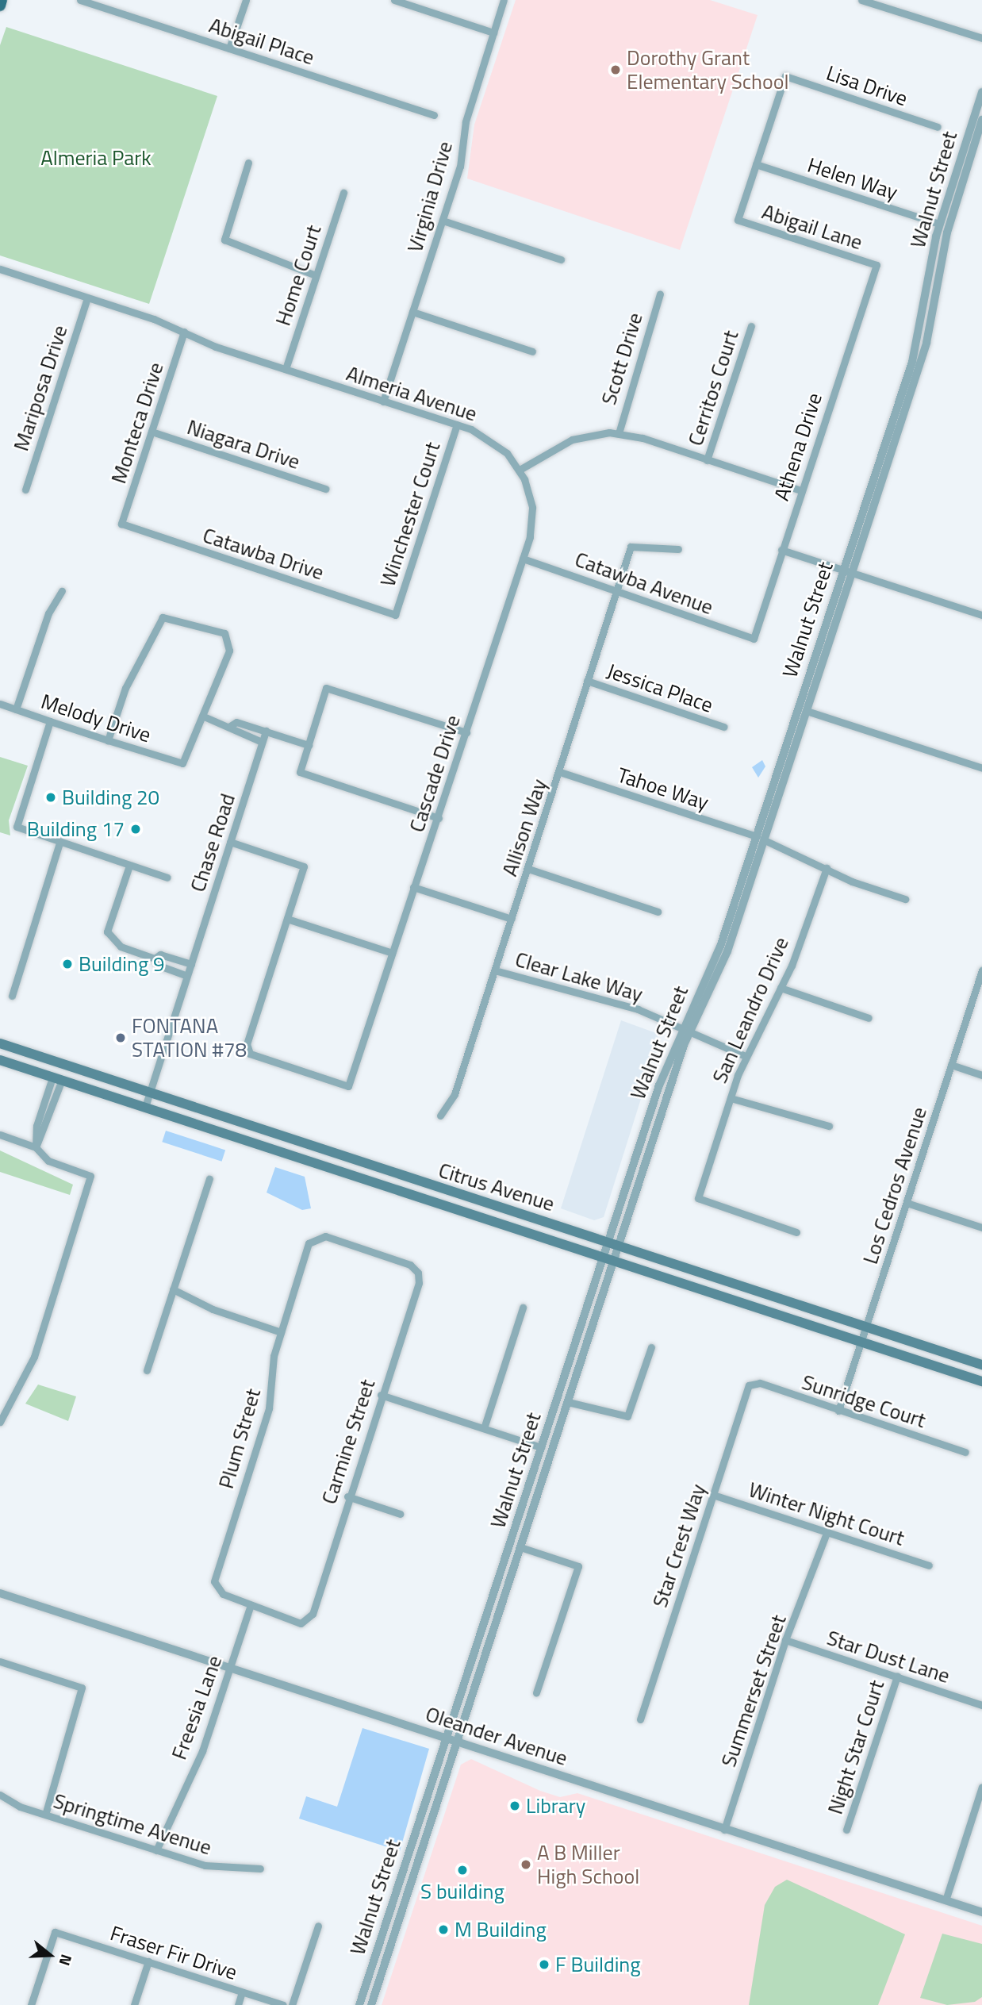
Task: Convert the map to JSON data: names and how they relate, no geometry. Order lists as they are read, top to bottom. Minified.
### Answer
{"streets":{"main road":["Citrus Avenue"],"street":["Abigail Place","Lisa Drive","Helen Way","Walnut Street","Virginia Drive","Abigail Lane","Home Court","Scott Drive","Mariposa Drive","Cerritos Court","Almeria Avenue","Monteca Drive","Niagara Drive","Athena Drive","Winchester Court","Catawba Drive","Catawba Avenue","Jessica Place","Melody Drive","Cascade Drive","Tahoe Way","Allison Way","Chase Road","Clear Lake Way","San Leandro Drive","Los Cedros Avenue","Sunridge Court","Plum Street","Carmine Street","Winter Night Court","Star Crest Way","Star Dust Lane","Summerset Street","Freesia Lane","Oleander Avenue","Night Star Court","Springtime Avenue","Fraser Fir Drive"]},"crossings":[["Lisa Drive","Helen Way"],["Lisa Drive","Abigail Lane"],["Helen Way","Walnut Street"],["Helen Way","Abigail Lane"],["Walnut Street","Tahoe Way"],["Walnut Street","Clear Lake Way"],["Walnut Street","Citrus Avenue"],["Walnut Street","Oleander Avenue"],["Virginia Drive","Almeria Avenue"],["Abigail Lane","Athena Drive"],["Home Court","Almeria Avenue"],["Mariposa Drive","Almeria Avenue"],["Almeria Avenue","Monteca Drive"],["Almeria Avenue","Winchester Court"],["Almeria Avenue","Cascade Drive"],["Monteca Drive","Niagara Drive"],["Monteca Drive","Catawba Drive"],["Athena Drive","Catawba Avenue"],["Winchester Court","Catawba Drive"],["Catawba Avenue","Cascade Drive"],["Catawba Avenue","Allison Way"],["Jessica Place","Allison Way"],["Tahoe Way","Allison Way"],["Tahoe Way","San Leandro Drive"],["Allison Way","Clear Lake Way"],["Chase Road","Citrus Avenue"],["Clear Lake Way","San Leandro Drive"],["Los Cedros Avenue","Citrus Avenue"],["Los Cedros Avenue","Sunridge Court"],["Sunridge Court","Star Crest Way"],["Plum Street","Carmine Street"],["Plum Street","Freesia Lane"],["Carmine Street","Freesia Lane"],["Winter Night Court","Star Crest Way"],["Winter Night Court","Summerset Street"],["Star Dust Lane","Summerset Street"],["Star Dust Lane","Night Star Court"],["Summerset Street","Oleander Avenue"],["Freesia Lane","Oleander Avenue"],["Freesia Lane","Springtime Avenue"]],"parks":["Almeria Park"],"places":["Dorothy Grant Elementary School","Building 20","Building 17","Building 9","FONTANA STATION #78","Library","A B Miller High School","S building","M Building","F Building"],"north":"right"}
